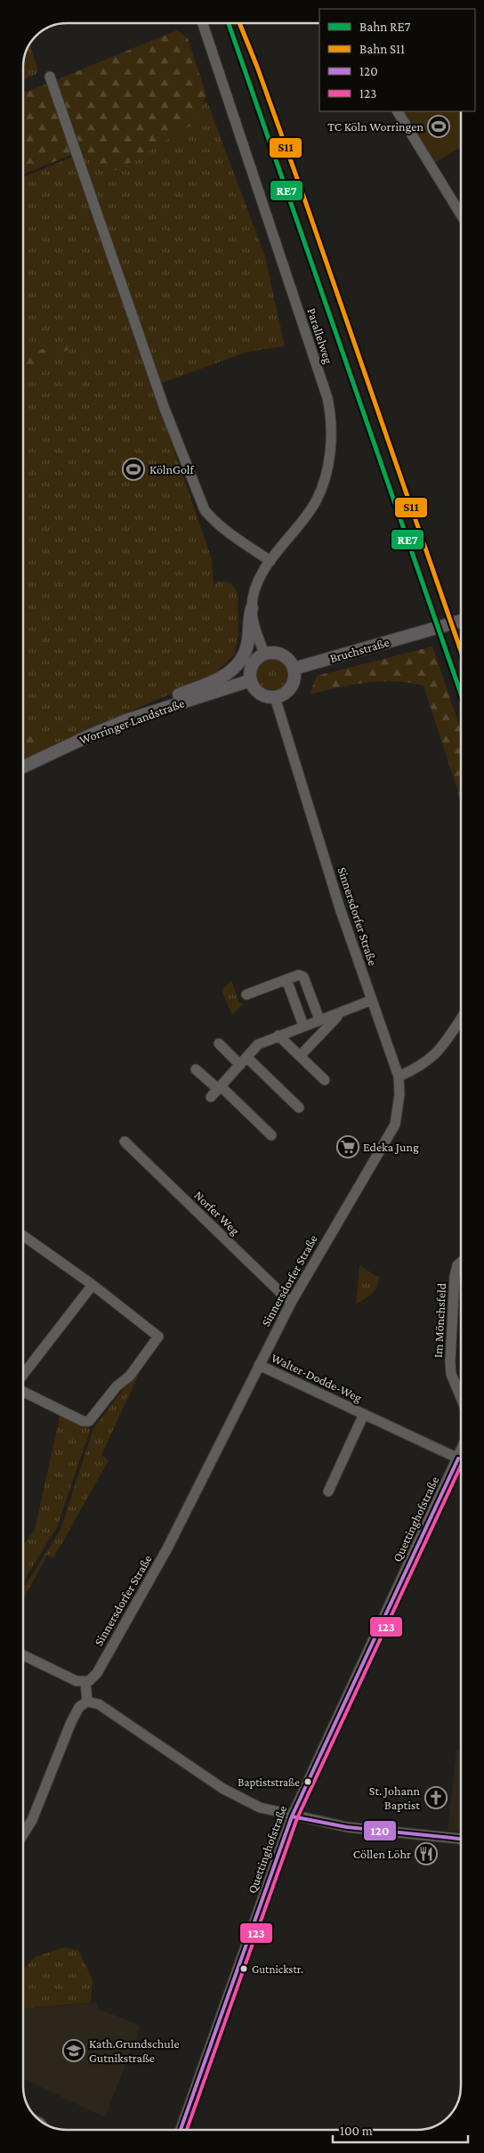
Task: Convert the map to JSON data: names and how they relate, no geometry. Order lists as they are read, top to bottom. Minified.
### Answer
{"streets":{"main road":["Bruchstraße","Worringer Landstraße"],"street":["Parallelweg","Sinnersdorfer Straße","Norfer Weg","Im Mönchsfeld","Walter-Dodde-Weg","Quettinghofstraße"]},"crossings":[["Parallelweg","Bruchstraße"],["Parallelweg","Worringer Landstraße"],["Parallelweg","Sinnersdorfer Straße"],["Bruchstraße","Worringer Landstraße"],["Bruchstraße","Sinnersdorfer Straße"],["Worringer Landstraße","Sinnersdorfer Straße"],["Sinnersdorfer Straße","Norfer Weg"],["Sinnersdorfer Straße","Walter-Dodde-Weg"]],"places":{"sports":["TC Köln Worringen","KölnGolf"],"supermarket":["Edeka Jung"],"other":["Baptiststraße","Gutnickstr."],"church":["St. Johann Baptist"],"restaurant":["Cöllen Löhr"],"school or university":["Kath.Grundschule Gutnikstraße"]},"lines":["rail line RE7","rail line S11","transit line 120","transit line 123"],"legend":["Bahn RE7","Bahn S11","120","123"],"scale_bar":"100 m"}
